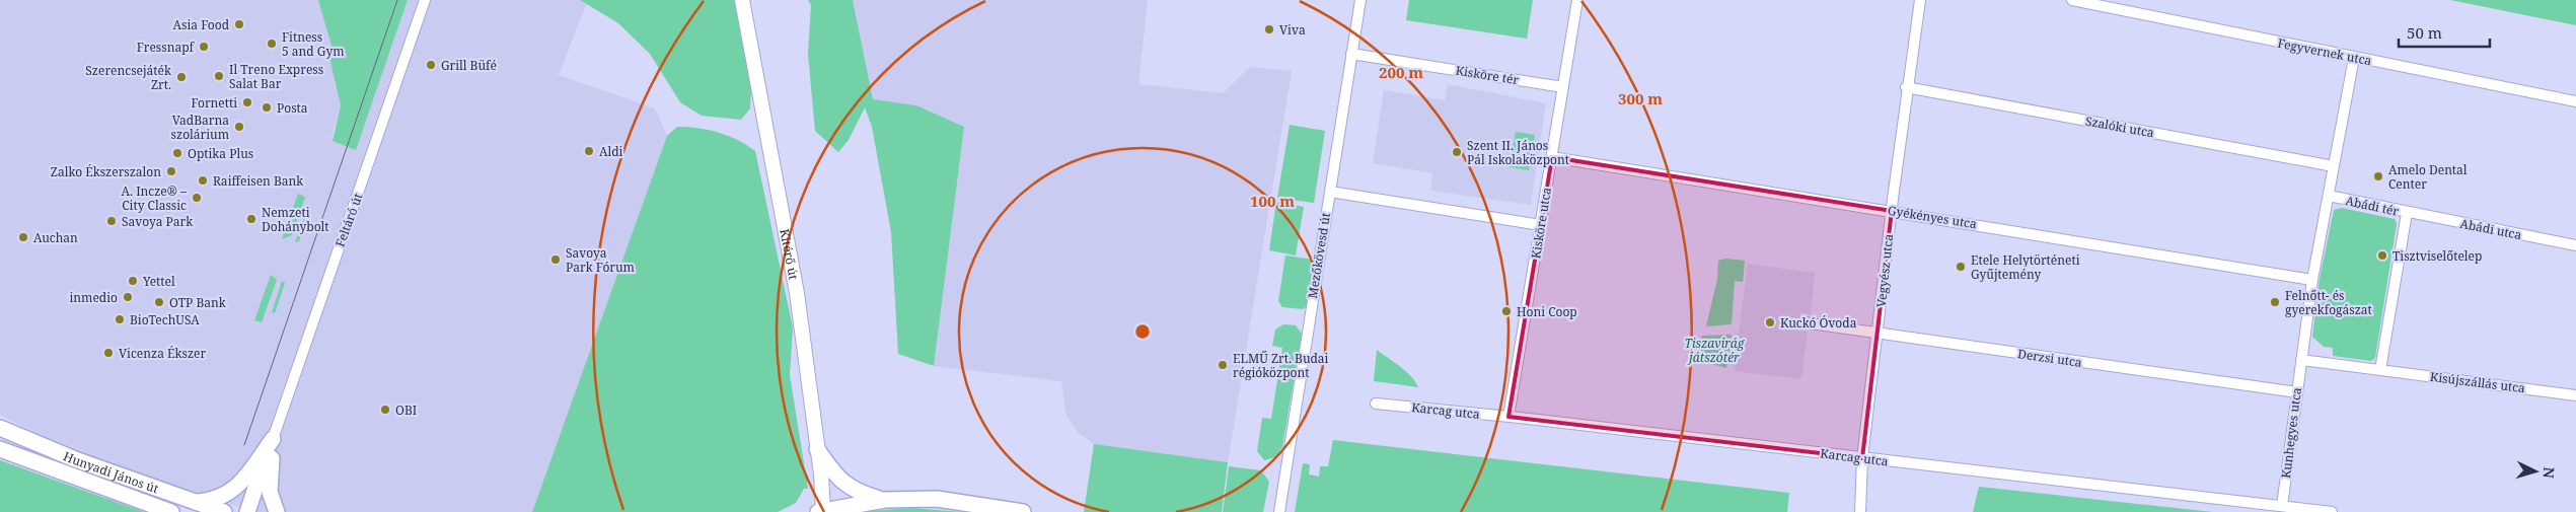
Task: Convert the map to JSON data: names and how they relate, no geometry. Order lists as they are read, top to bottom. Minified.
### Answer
{"streets":{"main road":["Kitérő út","Hunyadi János út"],"street":["Fegyvernek utca","Kisköre tér","Szalóki utca","Abádi tér","Gyékényes utca","Feltáró út","Kisköre utca","Abádi utca","Mezőkövesd út","Vegyész utca","Derzsi utca","Kisújszállás utca","Karcag utca","Kunhegyes utca"]},"crossings":[["Kisköre tér","Kisköre utca"],["Kisköre tér","Mezőkövesd út"],["Szalóki utca","Vegyész utca"],["Abádi tér","Gyékényes utca"],["Abádi tér","Abádi utca"],["Abádi tér","Kisújszállás utca"],["Abádi tér","Kunhegyes utca"],["Gyékényes utca","Kisköre utca"],["Gyékényes utca","Vegyész utca"],["Kisköre utca","Karcag utca"],["Vegyész utca","Derzsi utca"],["Vegyész utca","Karcag utca"],["Derzsi utca","Kunhegyes utca"],["Karcag utca","Kunhegyes utca"]],"parks":["Tiszavirág játszótér"],"places":["Asia Food","Viva","Fitness 5 and Gym","Fressnapf","Grill Büfé","Il Treno Express Salat Bar","Szerencsejáték Zrt.","Fornetti","Posta","VadBarna szolárium","Aldi","Szent II. János Pál Iskolaközpont","Optika Plus","Zalko Ékszerszalon","Amelo Dental Center","Raiffeisen Bank","A. Incze® – City Classic","Nemzeti Dohánybolt","Savoya Park","Auchan","Tisztviselőtelep","Savoya Park Fórum","Etele Helytörténeti Gyűjtemény","Yettel","inmedio","OTP Bank","Felnőtt- és gyerekfogászat","Honi Coop","BioTechUSA","Kuckó Óvoda","Vicenza Ékszer","ELMŰ Zrt. Budai régióközpont","OBI"],"scale_bar":"50 m","north":"right","rings":["200 m","300 m","100 m"]}
